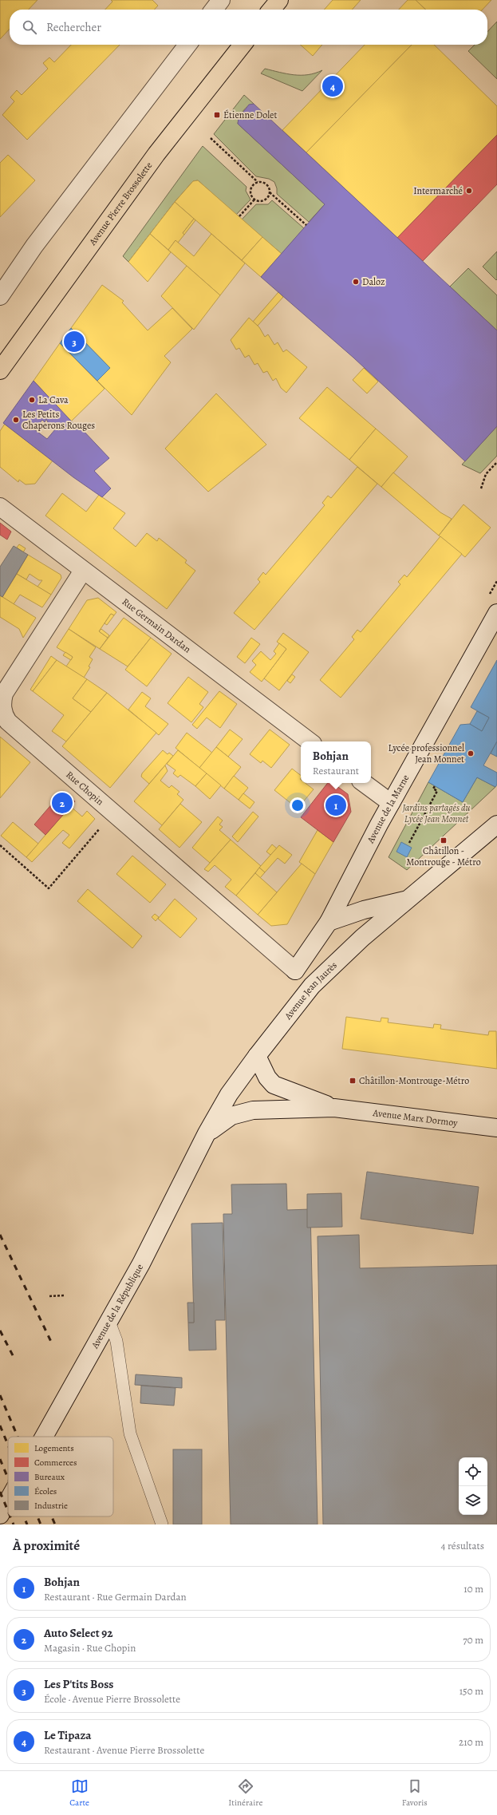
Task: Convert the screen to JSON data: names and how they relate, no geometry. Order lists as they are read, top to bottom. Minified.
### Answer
{"streets":{"main road":["Avenue Pierre Brossolette"],"street":["Rue Germain Dardan","Rue Chopin","Avenue de la Marne","Avenue Jean Jaurès","Avenue Marx Dormoy","Avenue de la République"]},"crossings":[["Rue Germain Dardan","Rue Chopin"],["Rue Chopin","Avenue de la Marne"],["Rue Chopin","Avenue Jean Jaurès"],["Avenue de la Marne","Avenue Jean Jaurès"],["Avenue Jean Jaurès","Avenue Marx Dormoy"],["Avenue Jean Jaurès","Avenue de la République"],["Avenue Marx Dormoy","Avenue de la République"]],"parks":["Jardins partagés du Lycée Jean Monnet"],"places":{"transit":["Étienne Dolet","Châtillon - Montrouge - Métro","Châtillon-Montrouge-Métro"],"other":["Intermarché","Daloz","La Cava","Les Petits Chaperons Rouges","Lycée professionnel Jean Monnet"]},"legend":["Logements","Commerces","Bureaux","Écoles","Industrie"],"page":{"search":"Rechercher","pins":["4","3","2","1"],"popup":["Bohjan","Restaurant"],"heading":["À proximité","4 résultats"],"list":[{"mark":"1","name":"Bohjan","note":"Restaurant · Rue Germain Dardan","value":"10 m"},{"mark":"2","name":"Auto Select 92","note":"Magasin · Rue Chopin","value":"70 m"},{"mark":"3","name":"Les P'tits Boss","note":"École · Avenue Pierre Brossolette","value":"150 m"},{"mark":"4","name":"Le Tipaza","note":"Restaurant · Avenue Pierre Brossolette","value":"210 m"}],"nav":["Carte","Itinéraire","Favoris"]}}
